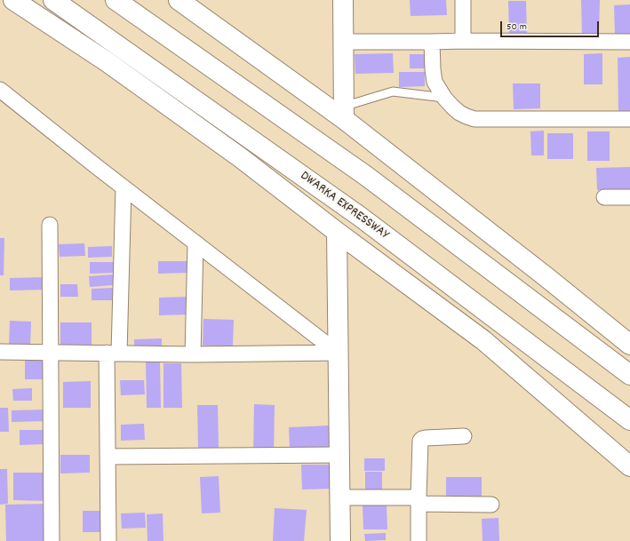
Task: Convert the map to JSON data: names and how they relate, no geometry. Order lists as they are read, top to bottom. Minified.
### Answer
{"streets":{"main road":["DWARKA EXPRESSWAY"]},"scale_bar":"50 m"}
